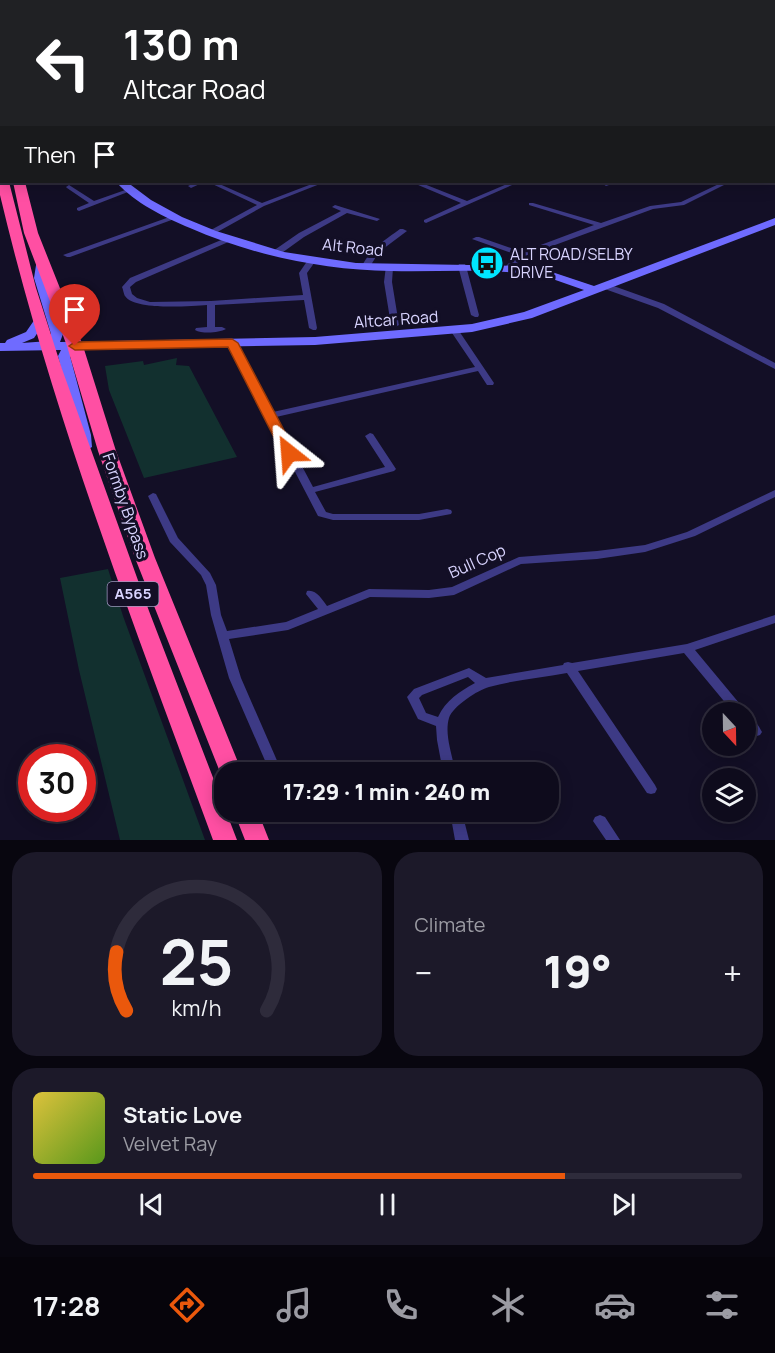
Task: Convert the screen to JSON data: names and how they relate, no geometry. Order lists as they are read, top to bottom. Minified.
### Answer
{"streets":{"highway":["Formby Bypass","A565"],"main road":["Alt Road","Altcar Road"],"street":["Bull Cop"]},"crossings":[["Alt Road","Altcar Road"],["Altcar Road","Formby Bypass"]],"places":{"bus stop":["ALT ROAD/SELBY DRIVE"]},"north":"bottom","page":{"turn":["130 m","Altcar Road"],"then":"Then","limit":"30","trip":"17:29 · 1 min · 240 m","tile":"Climate","heat":["−","19°","+"],"song":["Static Love","Velvet Ray"],"tabs":"17:28","gauge":["25","km/h"]}}
